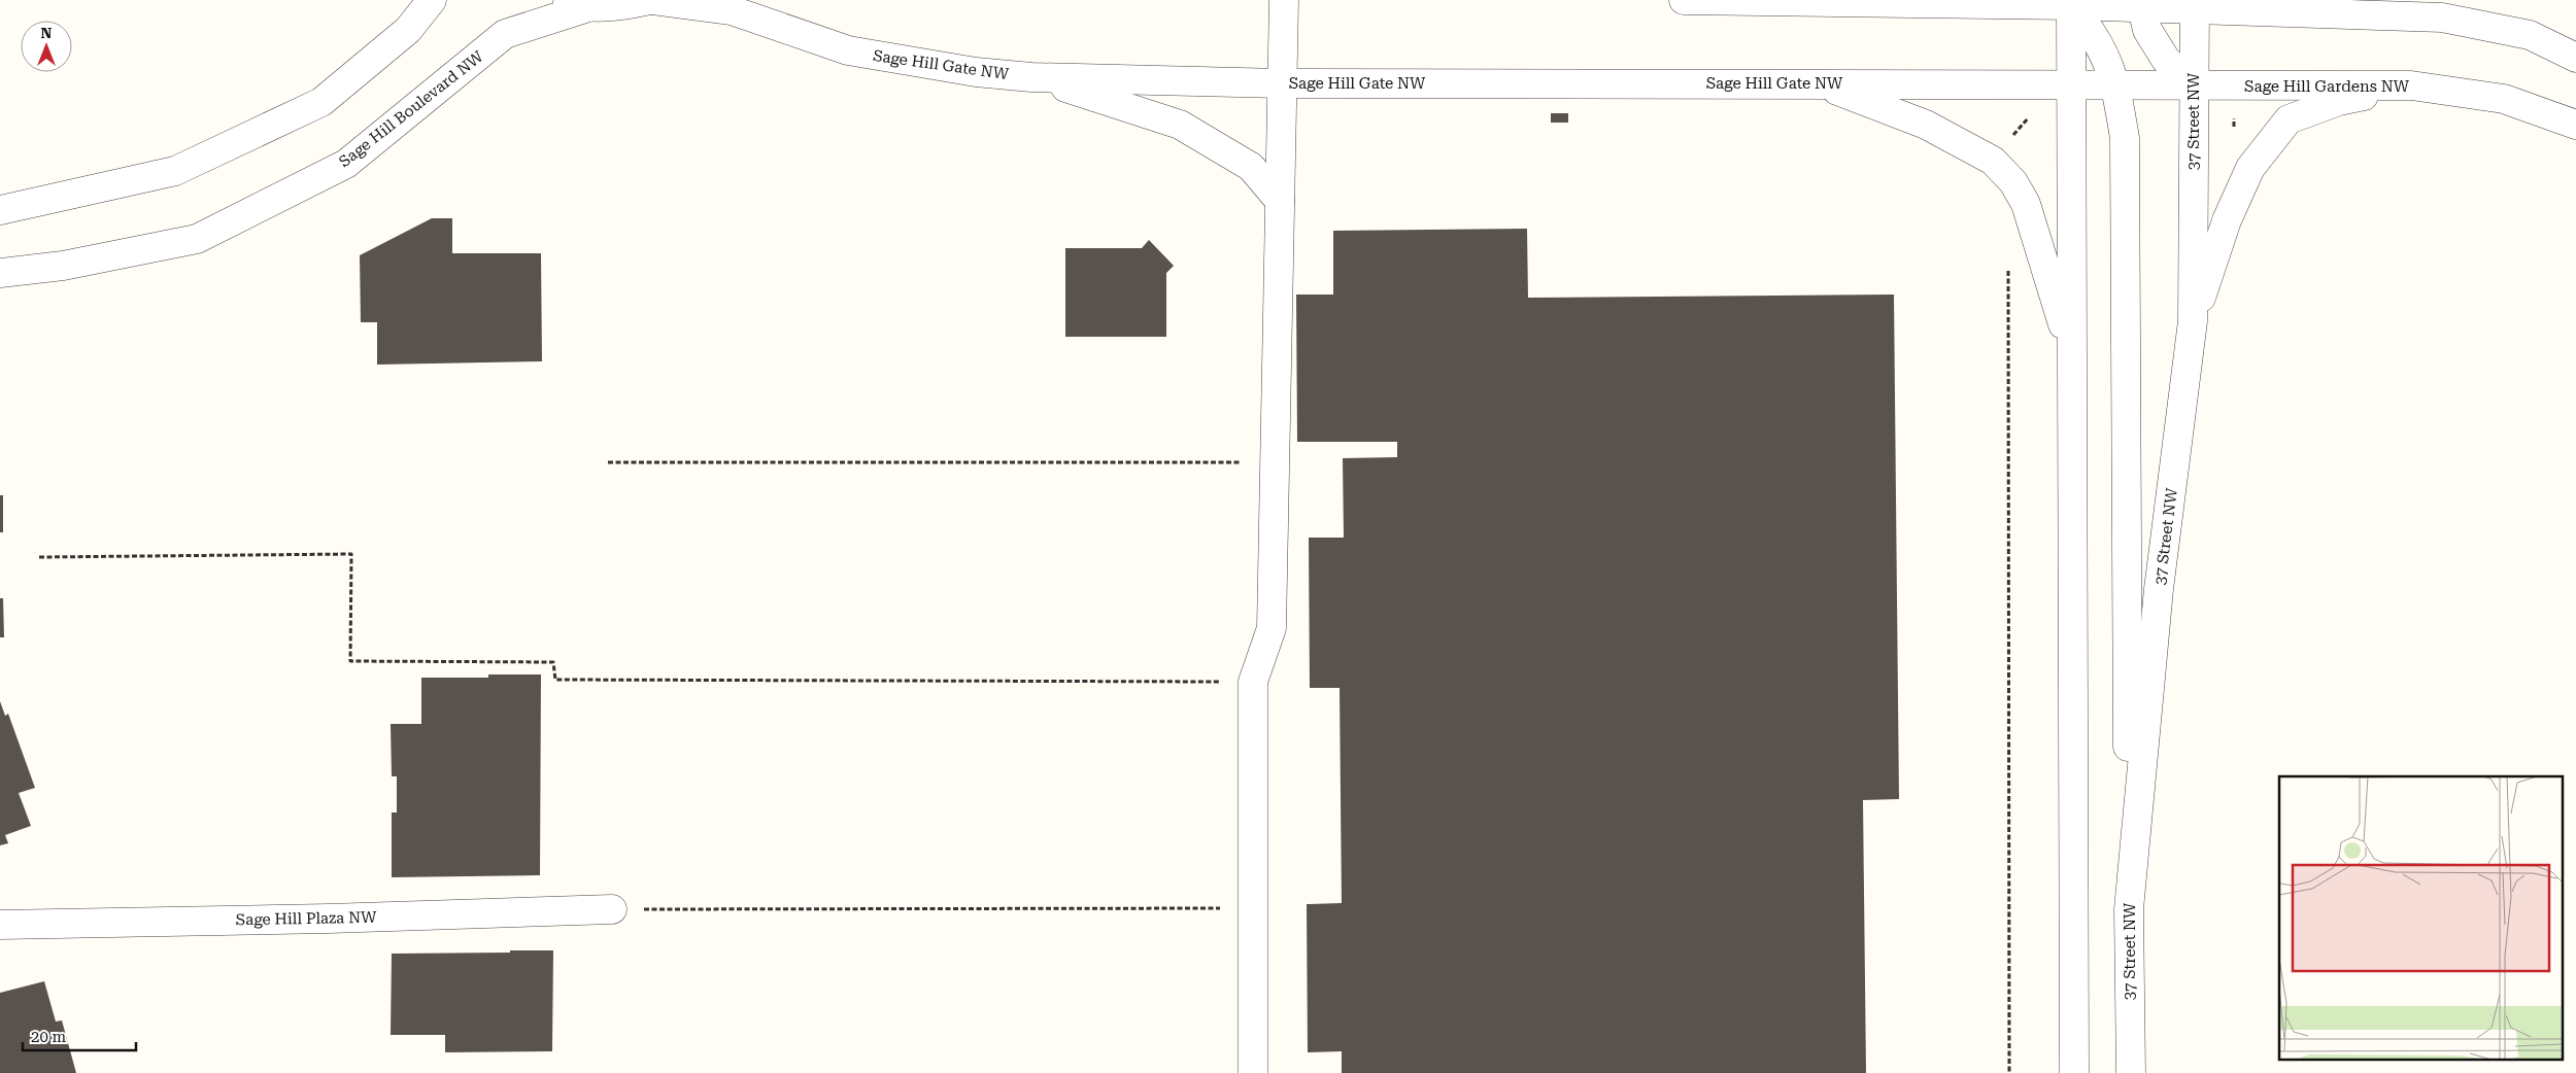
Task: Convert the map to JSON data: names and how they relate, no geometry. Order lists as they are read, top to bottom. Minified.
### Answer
{"streets":{"street":["Sage Hill Gate NW","Sage Hill Gardens NW","Sage Hill Boulevard NW","37 Street NW","Sage Hill Plaza NW"]},"crossings":[["Sage Hill Gate NW","Sage Hill Gardens NW"],["Sage Hill Gardens NW","37 Street NW"]],"scale_bar":"20 m","north":"top"}
